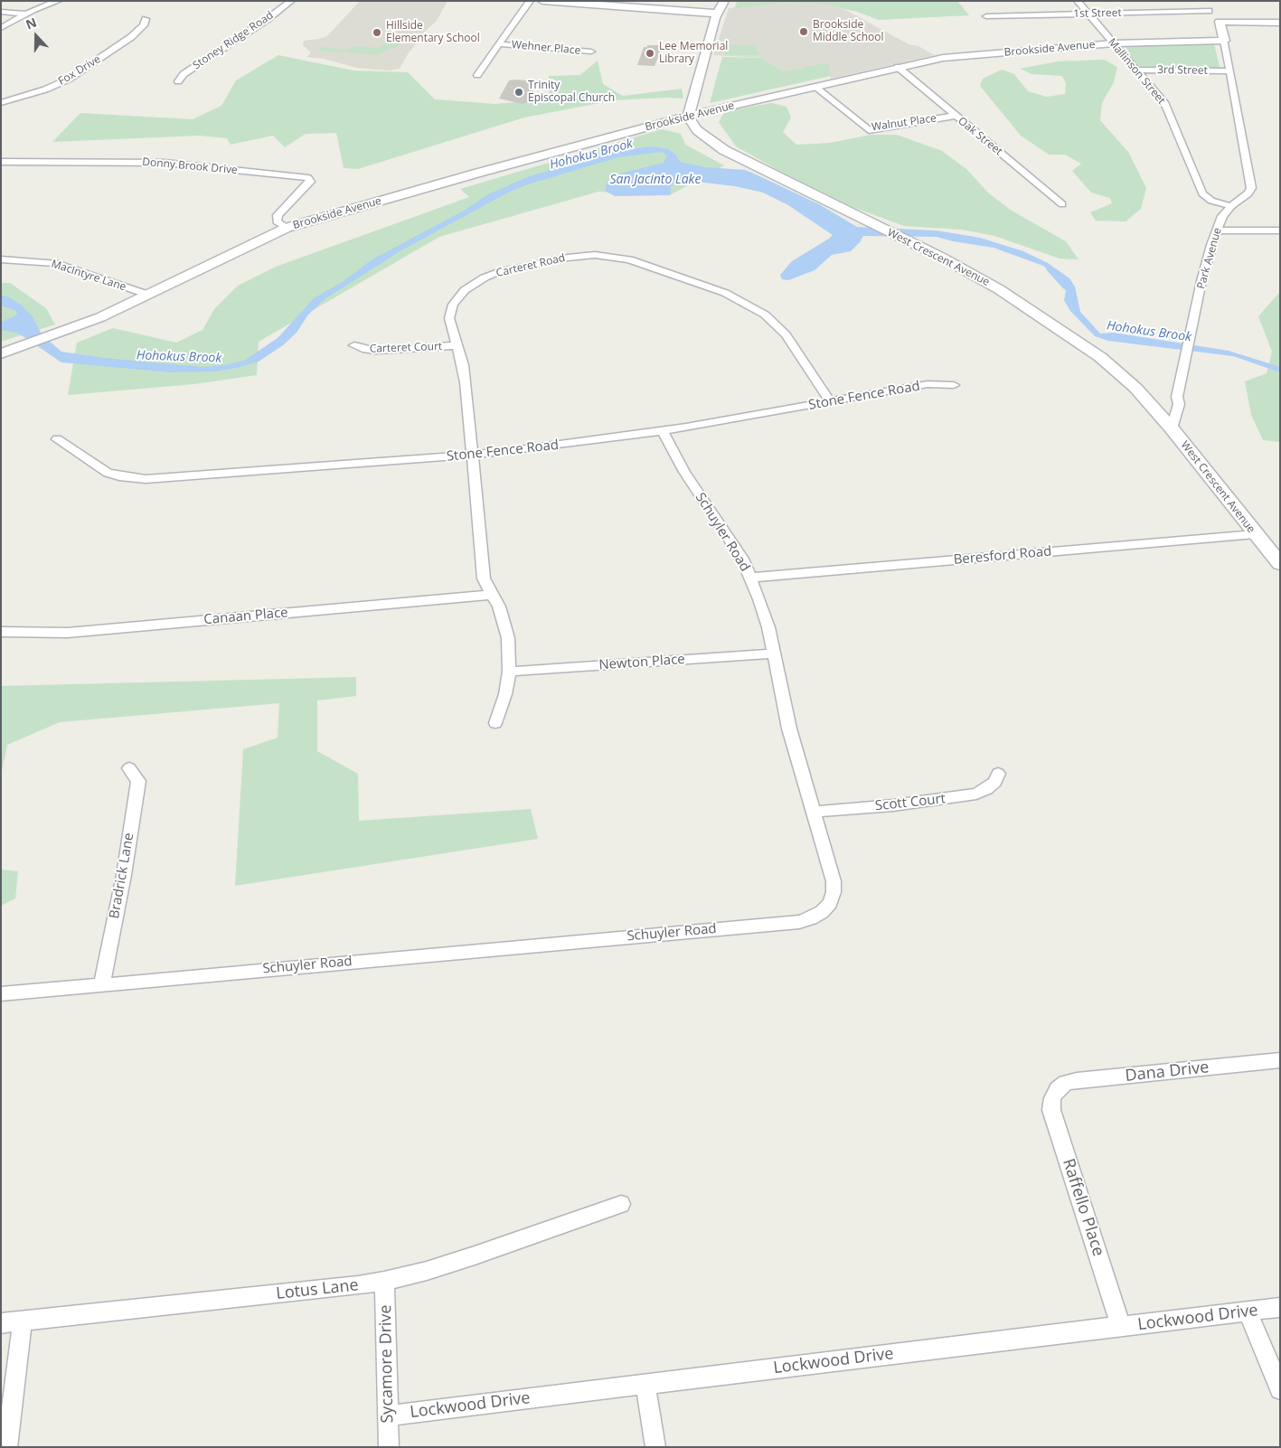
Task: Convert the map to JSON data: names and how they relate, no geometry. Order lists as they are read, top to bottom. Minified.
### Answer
{"streets":{"main road":["Brookside Avenue","West Crescent Avenue","Park Avenue"],"street":["1st Street","Stoney Ridge Road","Wehner Place","Fox Drive","3rd Street","Mallinson Street","Walnut Place","Oak Street","Donny Brook Drive","Carteret Road","MacIntyre Lane","Carteret Court","Stone Fence Road","Schuyler Road","Beresford Road","Canaan Place","Newton Place","Scott Court","Bradrick Lane","Dana Drive","Raffello Place","Lotus Lane","Lockwood Drive","Sycamore Drive"]},"crossings":[["1st Street","Mallinson Street"],["Brookside Avenue","Mallinson Street"],["Brookside Avenue","Walnut Place"],["Brookside Avenue","Oak Street"],["Brookside Avenue","Donny Brook Drive"],["Brookside Avenue","West Crescent Avenue"],["Brookside Avenue","Park Avenue"],["Brookside Avenue","MacIntyre Lane"],["3rd Street","Mallinson Street"],["3rd Street","Park Avenue"],["Mallinson Street","Park Avenue"],["Walnut Place","Oak Street"],["West Crescent Avenue","Park Avenue"],["West Crescent Avenue","Beresford Road"],["Carteret Road","Carteret Court"],["Carteret Road","Stone Fence Road"],["Carteret Road","Canaan Place"],["Carteret Road","Newton Place"],["Stone Fence Road","Schuyler Road"],["Schuyler Road","Beresford Road"],["Schuyler Road","Newton Place"],["Schuyler Road","Scott Court"],["Schuyler Road","Bradrick Lane"],["Dana Drive","Raffello Place"],["Raffello Place","Lockwood Drive"],["Lotus Lane","Sycamore Drive"],["Lockwood Drive","Sycamore Drive"]],"water":["Hohokus Brook","San Jacinto Lake"],"places":["Brookside Middle School","Hillside Elementary School","Lee Memorial Library","Trinity Episcopal Church"],"north":"top"}
